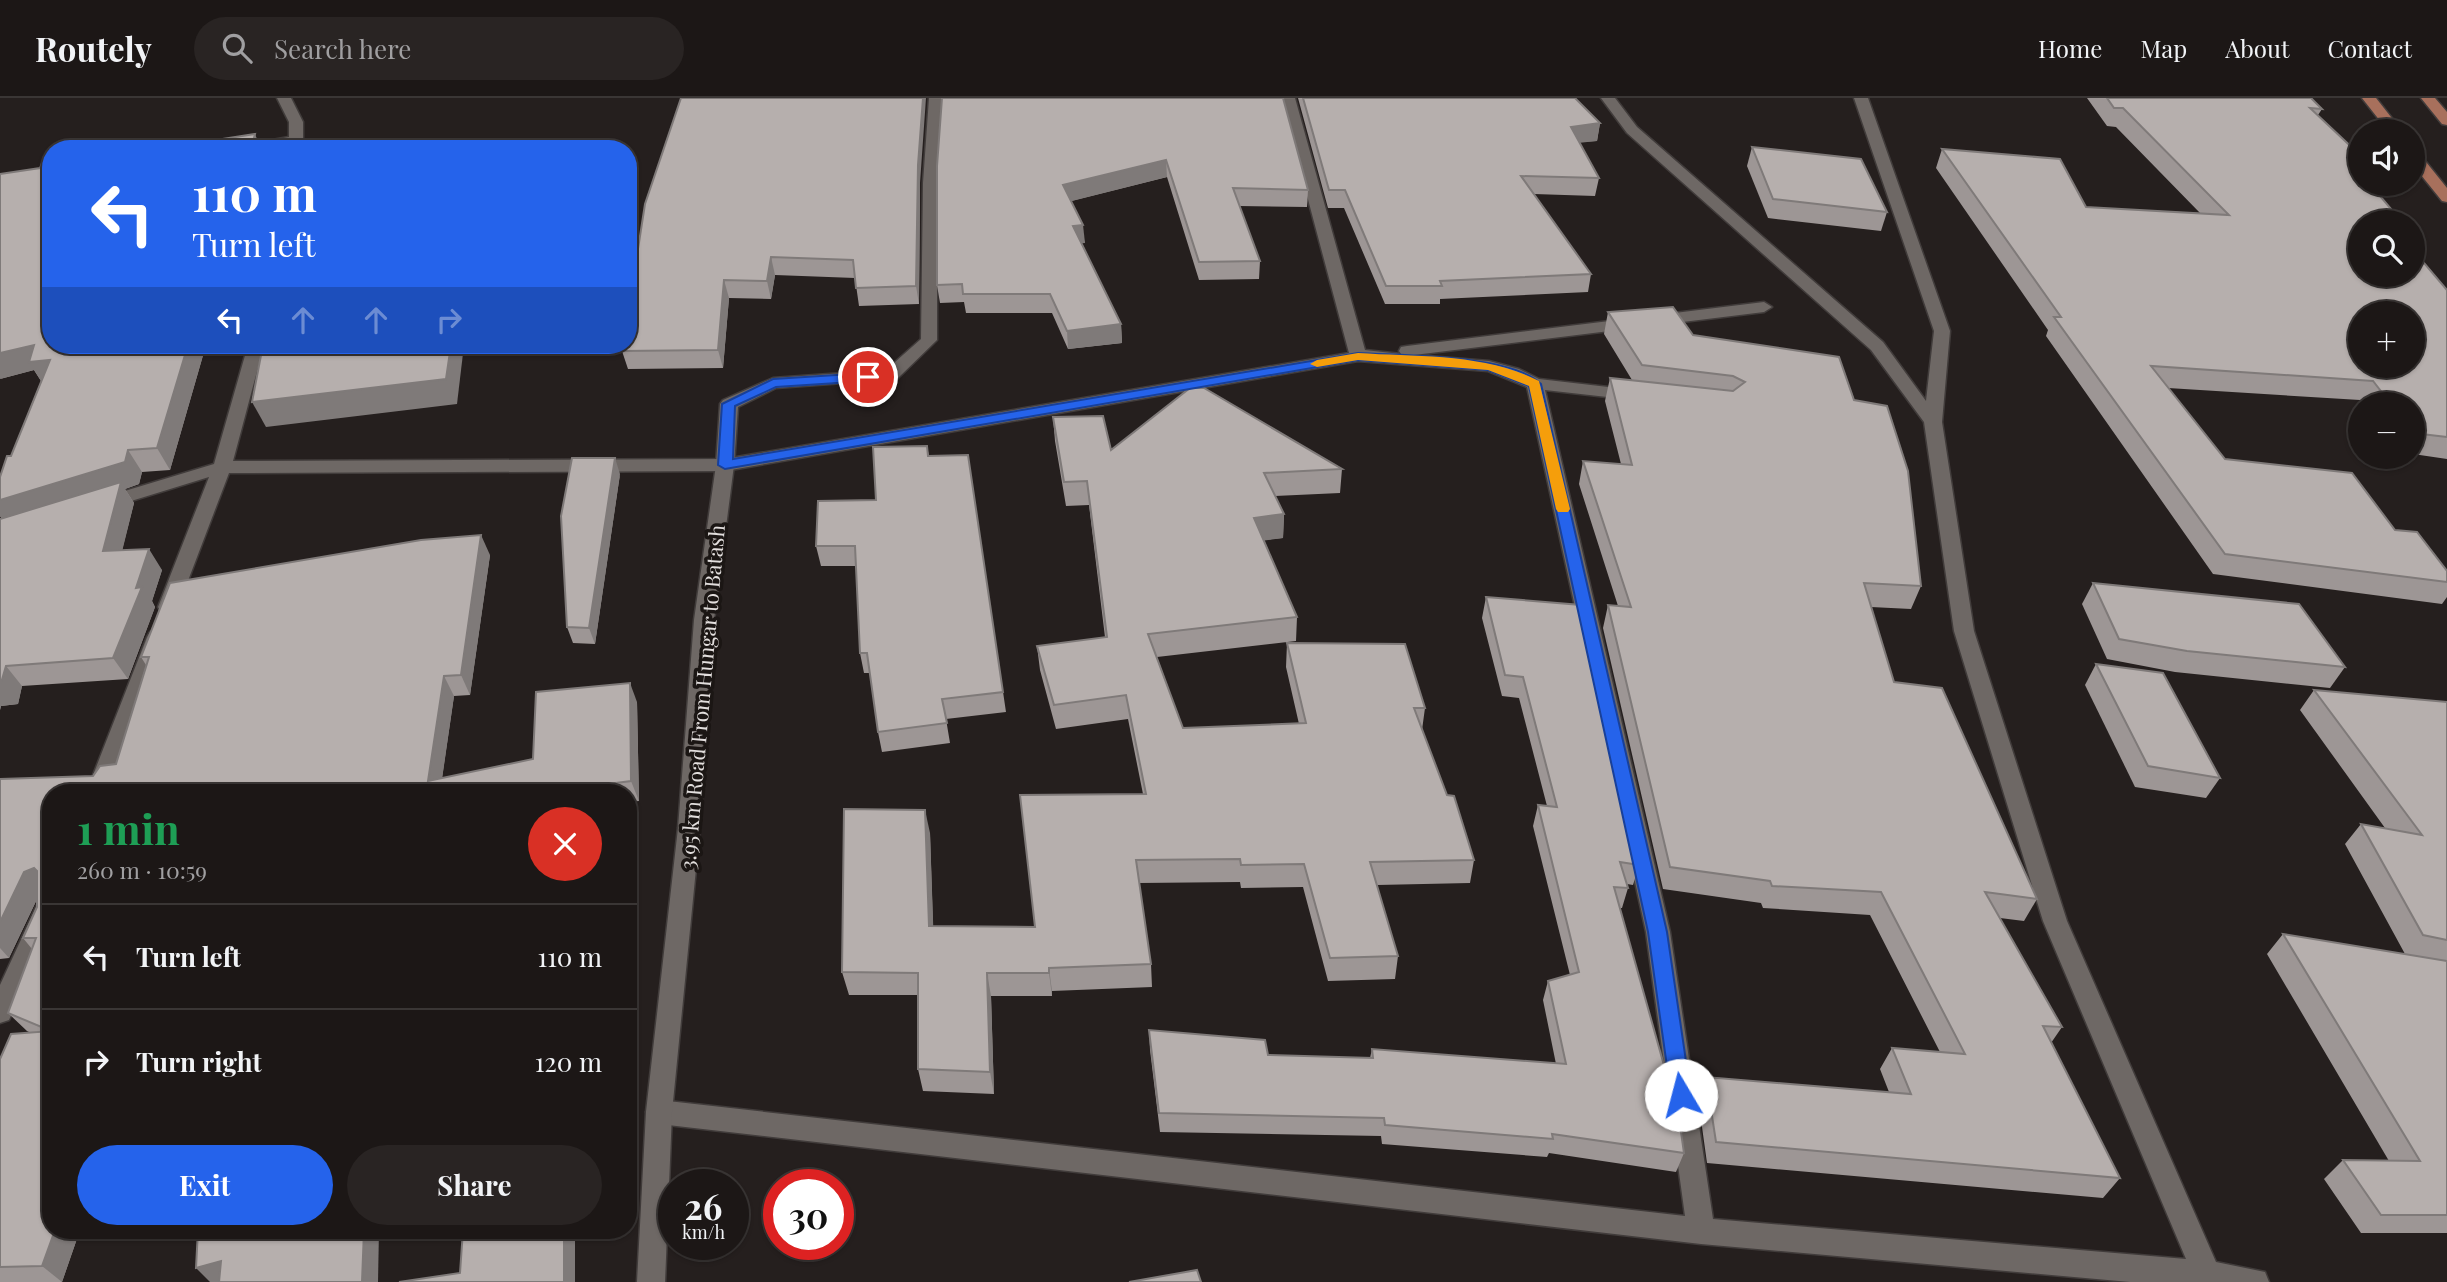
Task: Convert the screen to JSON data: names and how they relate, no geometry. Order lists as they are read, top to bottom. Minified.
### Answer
{"streets":{"street":["3.95 km Road From Hungar to Batash"]},"page":{"header":"Routely","search":"Search here","nav":["Home","Map","About","Contact"],"map_buttons":["+","−"],"turn":["110 m","Turn left"],"heading":["1 min","260 m · 10:59"],"list":[{"name":"Turn left","value":"110 m"},{"name":"Turn right","value":"120 m"}],"buttons":["Exit","Share"],"speed":"26 km/h","limit":"30"}}
